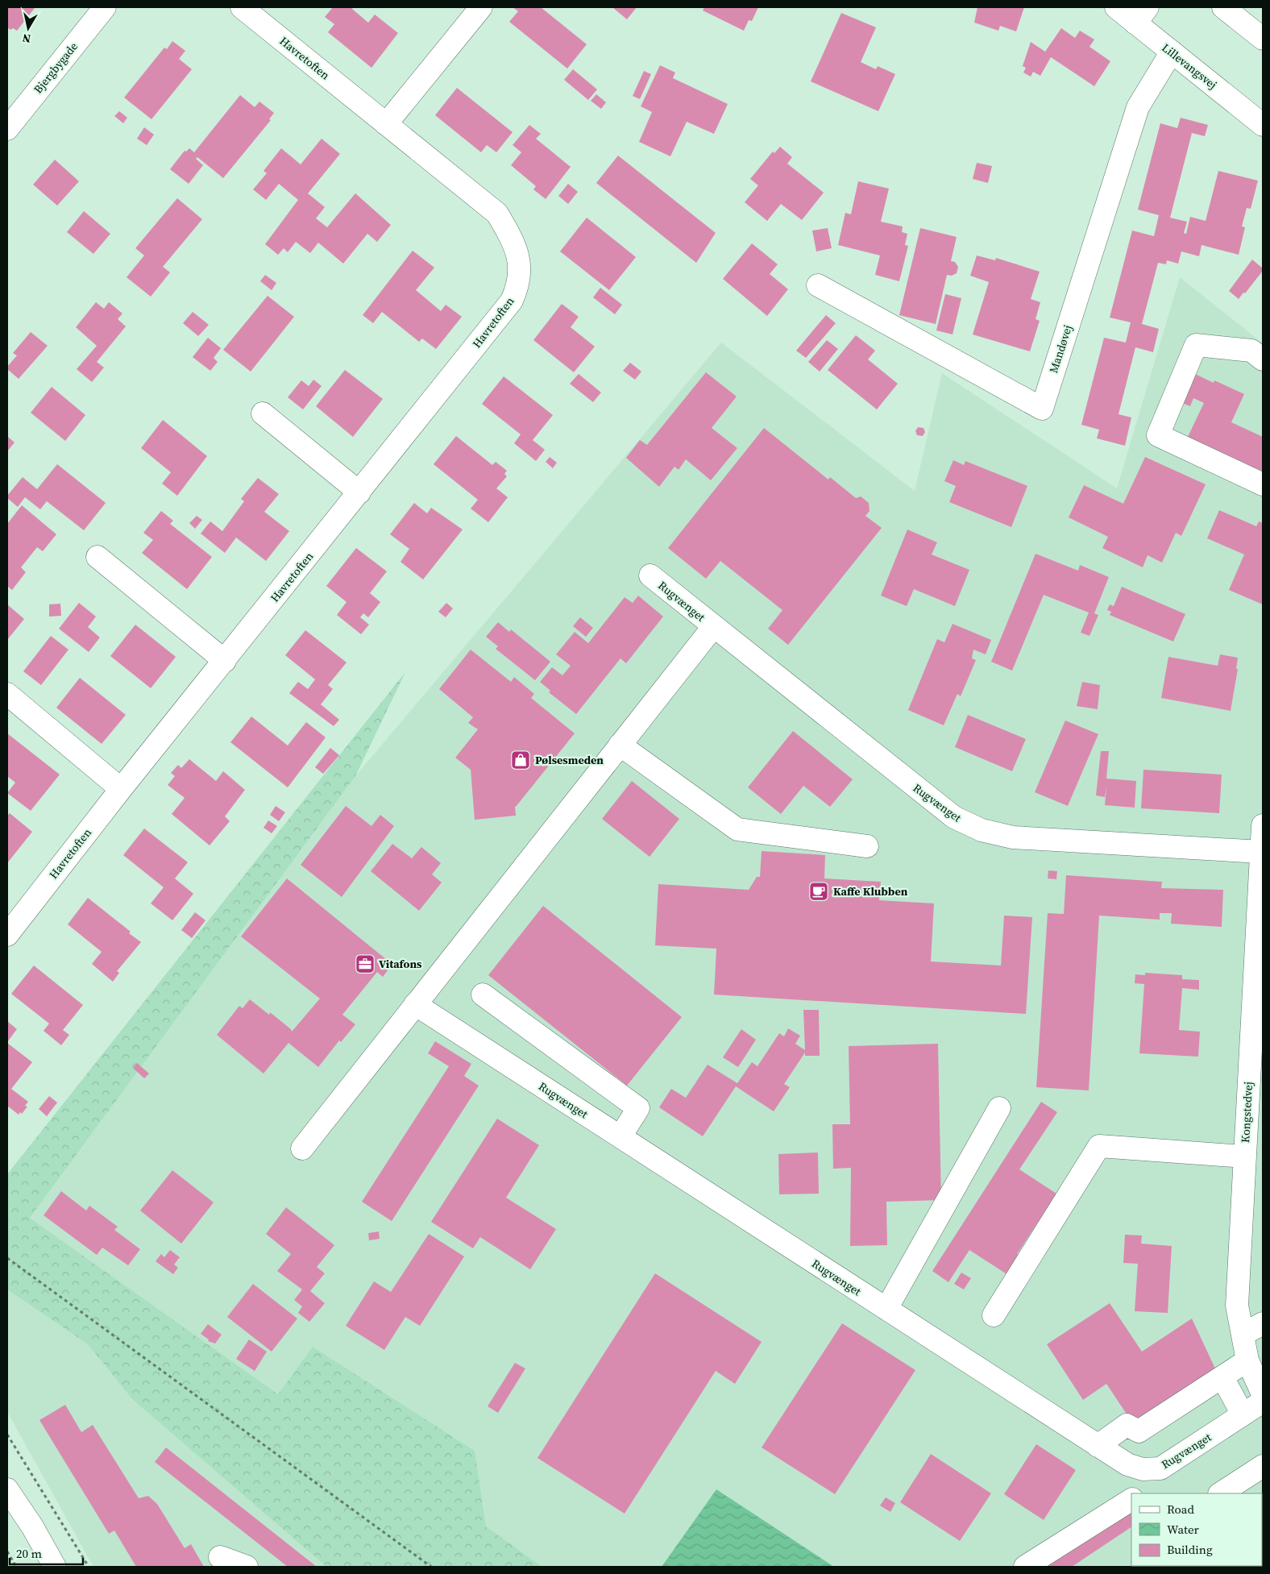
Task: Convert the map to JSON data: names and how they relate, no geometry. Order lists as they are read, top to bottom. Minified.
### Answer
{"streets":{"street":["Havretoften","Lillevangsvej","Bjergbygade","Mandøvej","Rugvænget","Kongstedvej"]},"crossings":[["Lillevangsvej","Mandøvej"],["Rugvænget","Kongstedvej"]],"places":{"shop":["Pølsesmeden"],"cafe":["Kaffe Klubben"],"office":["Vitafons"]},"legend":["Road","Water","Building"],"scale_bar":"20 m","north":"bottom"}
